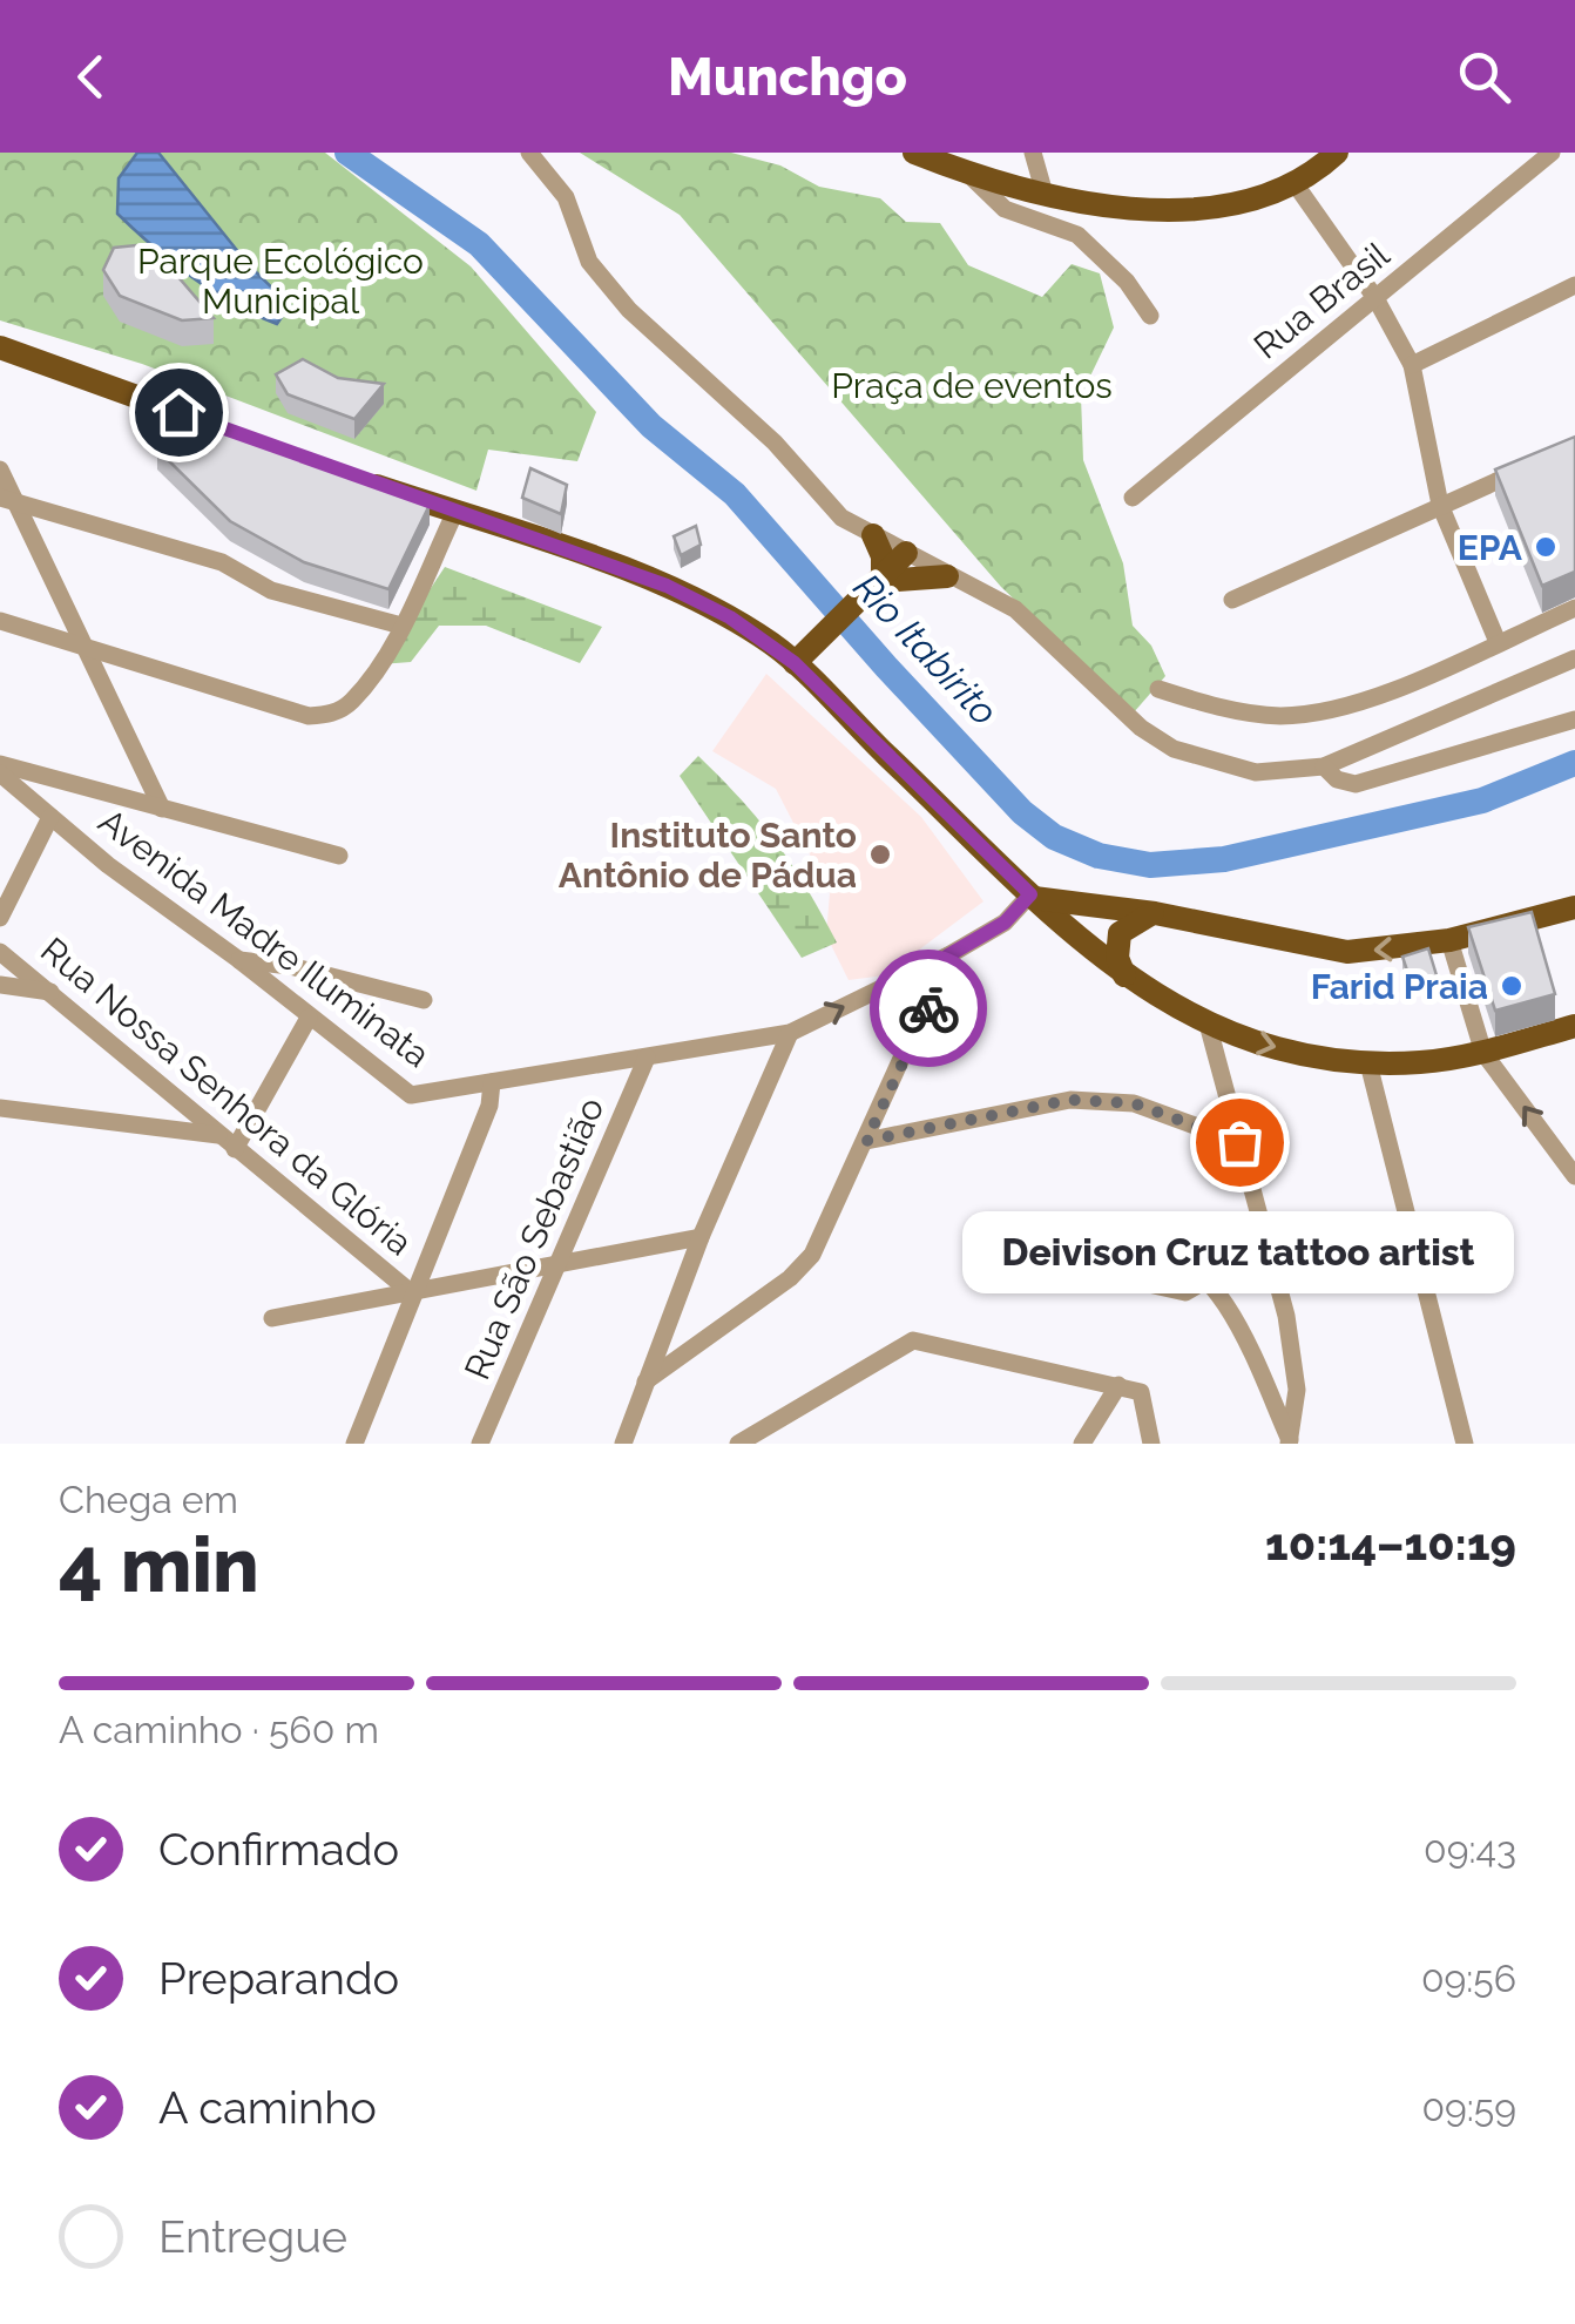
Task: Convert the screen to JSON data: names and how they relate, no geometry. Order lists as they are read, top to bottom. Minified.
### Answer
{"streets":{"street":["Rua Brasil","Avenida Madre Iluminata","Rua Nossa Senhora da Glória","Rua São Sebastião"]},"crossings":[["Avenida Madre Iluminata","Rua São Sebastião"]],"water":["Rio Itabirito"],"parks":["Parque Ecológico Municipal","Praça de eventos"],"places":["EPA","Instituto Santo Antônio de Pádua","Farid Praia","Deivison Cruz tattoo artist"],"page":{"header":"Munchgo","bubble":"Deivison Cruz tattoo artist","heading":["4 min","Chega em","10:14–10:19"],"bar":"A caminho · 560 m","list":[["Confirmado","09:43"],["Preparando","09:56"],["A caminho","09:59"],"Entregue"]}}
